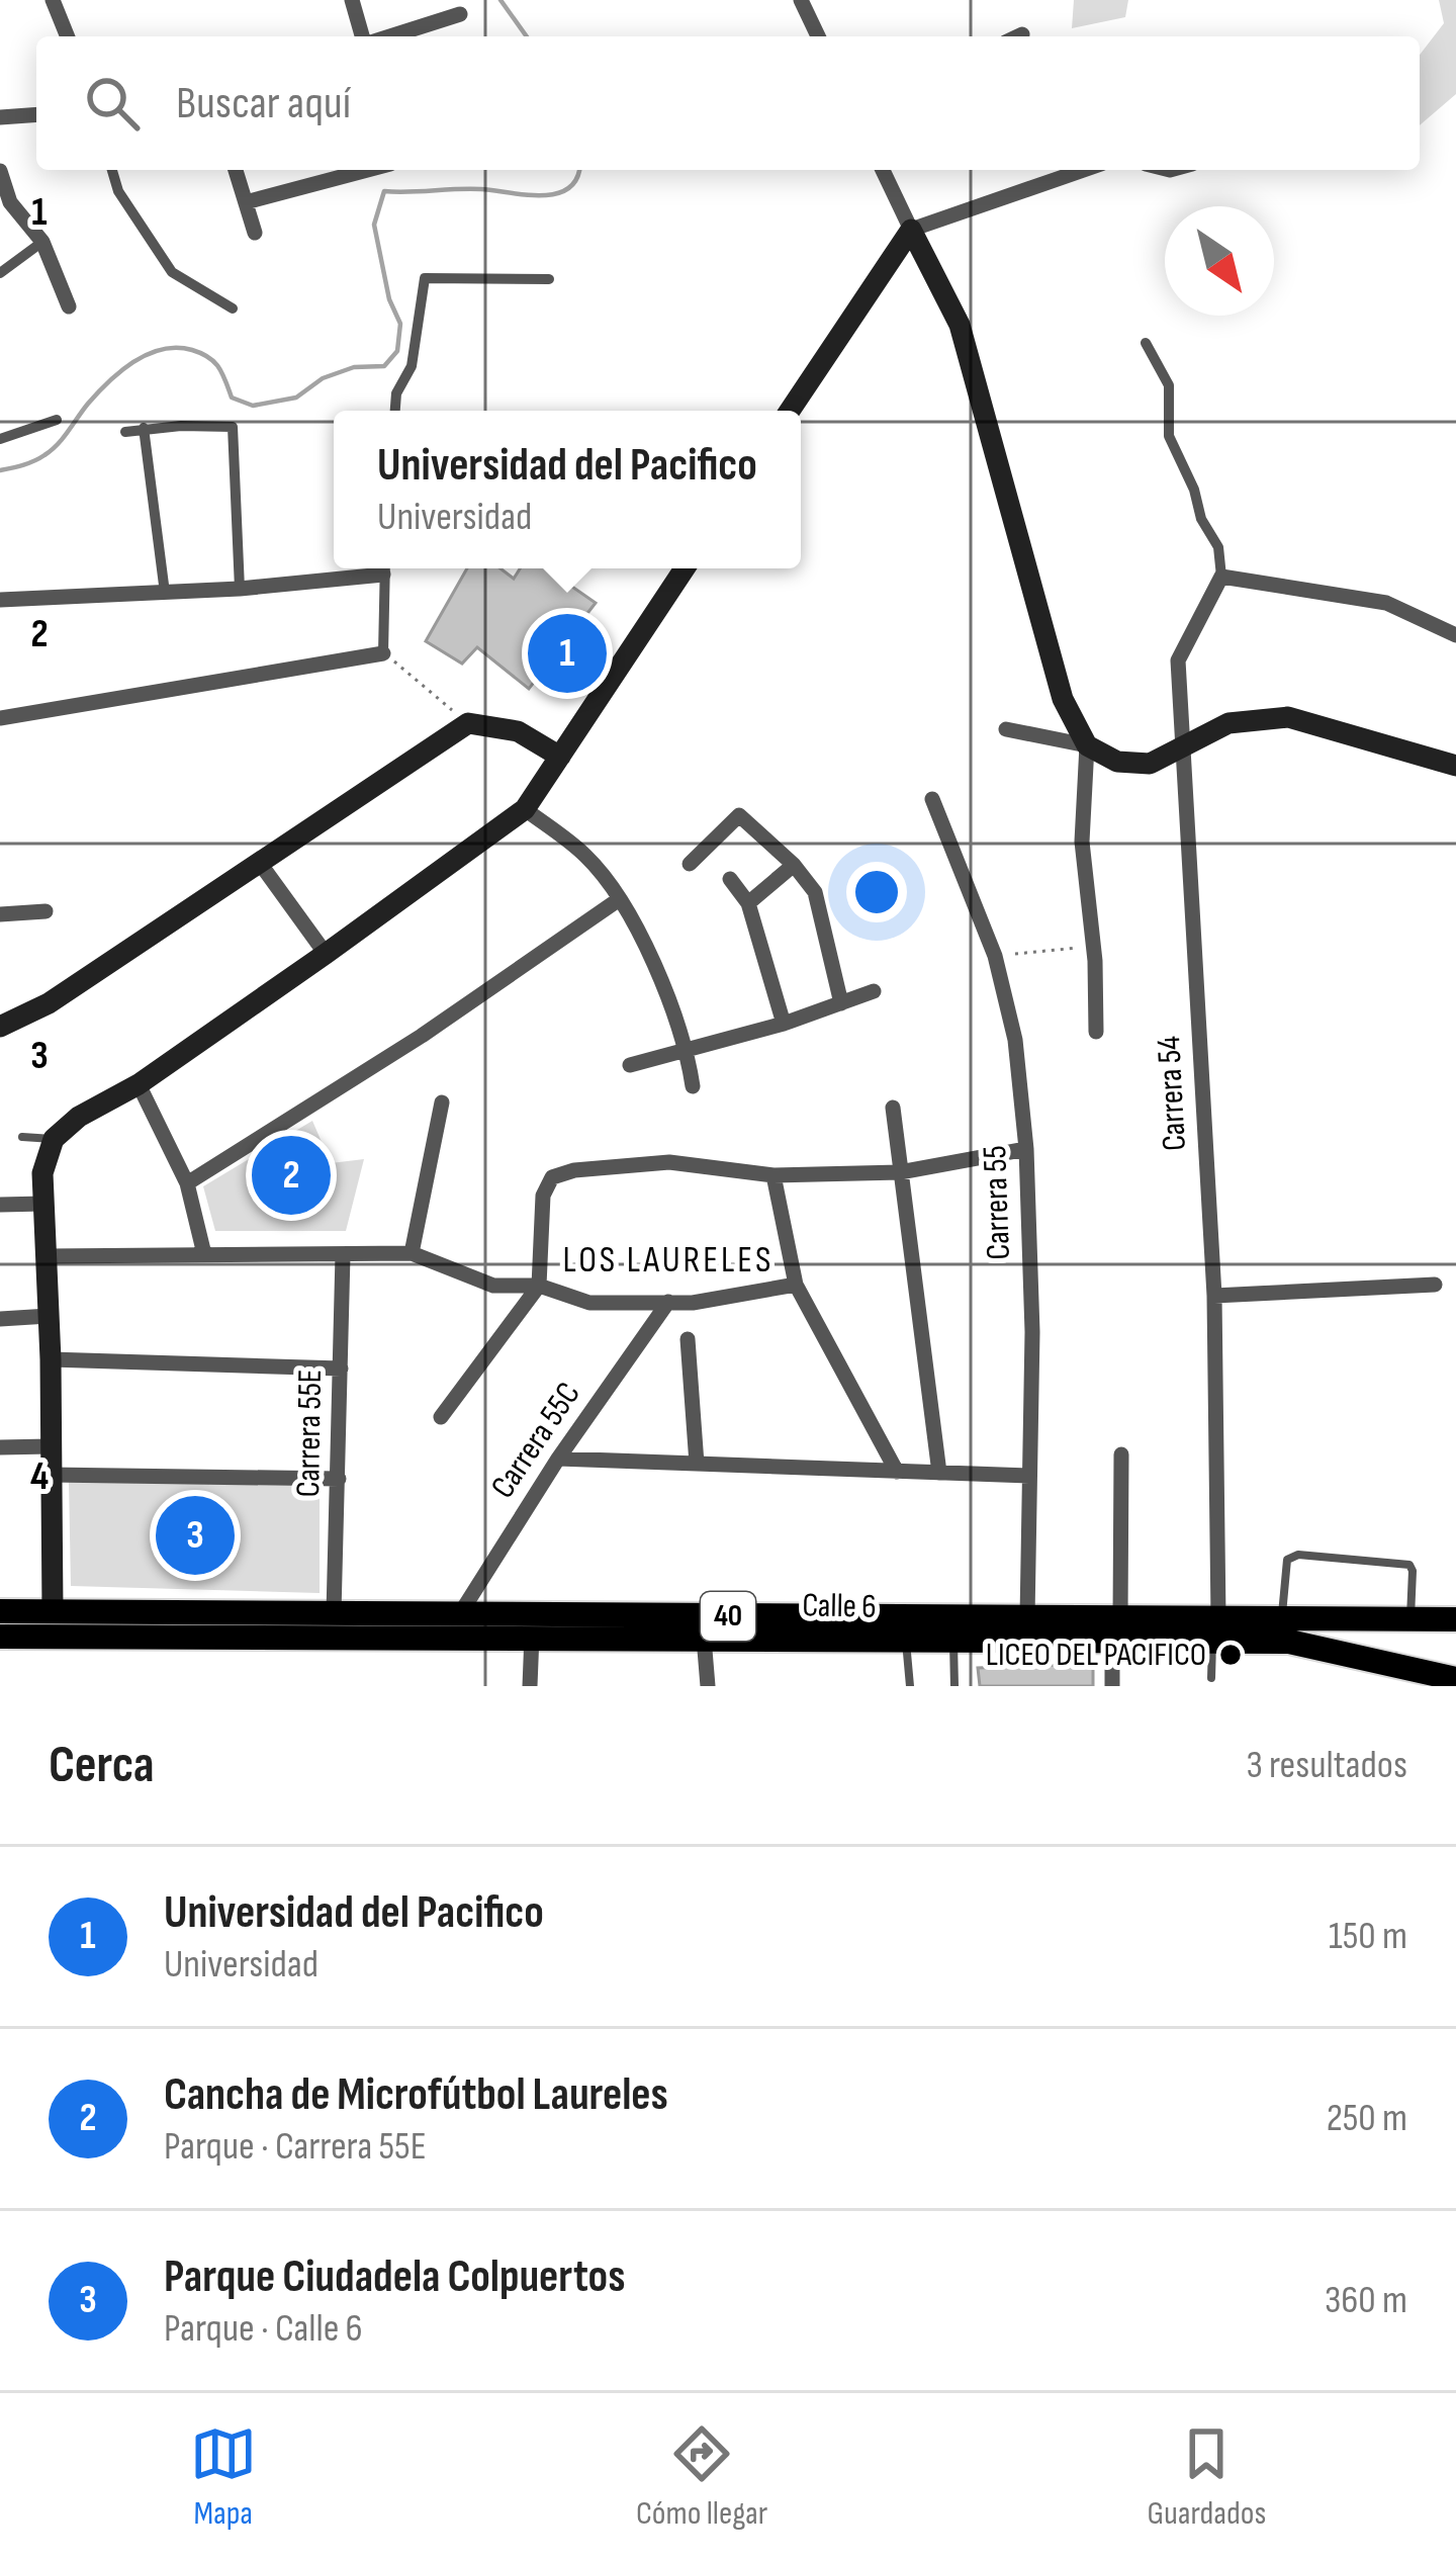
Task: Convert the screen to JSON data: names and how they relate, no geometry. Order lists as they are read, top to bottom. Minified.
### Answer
{"streets":{"highway":["Calle 6","40"],"street":["Carrera 54","Carrera 55","Carrera 55E","Carrera 55C"]},"crossings":[["Carrera 54","Calle 6"],["Carrera 55","Calle 6"],["Carrera 55E","Calle 6"],["Carrera 55C","Calle 6"]],"districts":["LOS LAURELES"],"places":["LICEO DEL PACIFICO"],"north":"bottom right","page":{"search":"Buscar aquí","popup":["Universidad del Pacifico","Universidad"],"pins":["1","2","3"],"heading":["Cerca","3 resultados"],"list":[{"mark":"1","name":"Universidad del Pacifico","note":"Universidad","value":"150 m"},{"mark":"2","name":"Cancha de Microfútbol Laureles","note":"Parque · Carrera 55E","value":"250 m"},{"mark":"3","name":"Parque Ciudadela Colpuertos","note":"Parque · Calle 6","value":"360 m"}],"nav":["Mapa","Cómo llegar","Guardados"]},"grid":{"rows":["1","2","3","4"]}}
